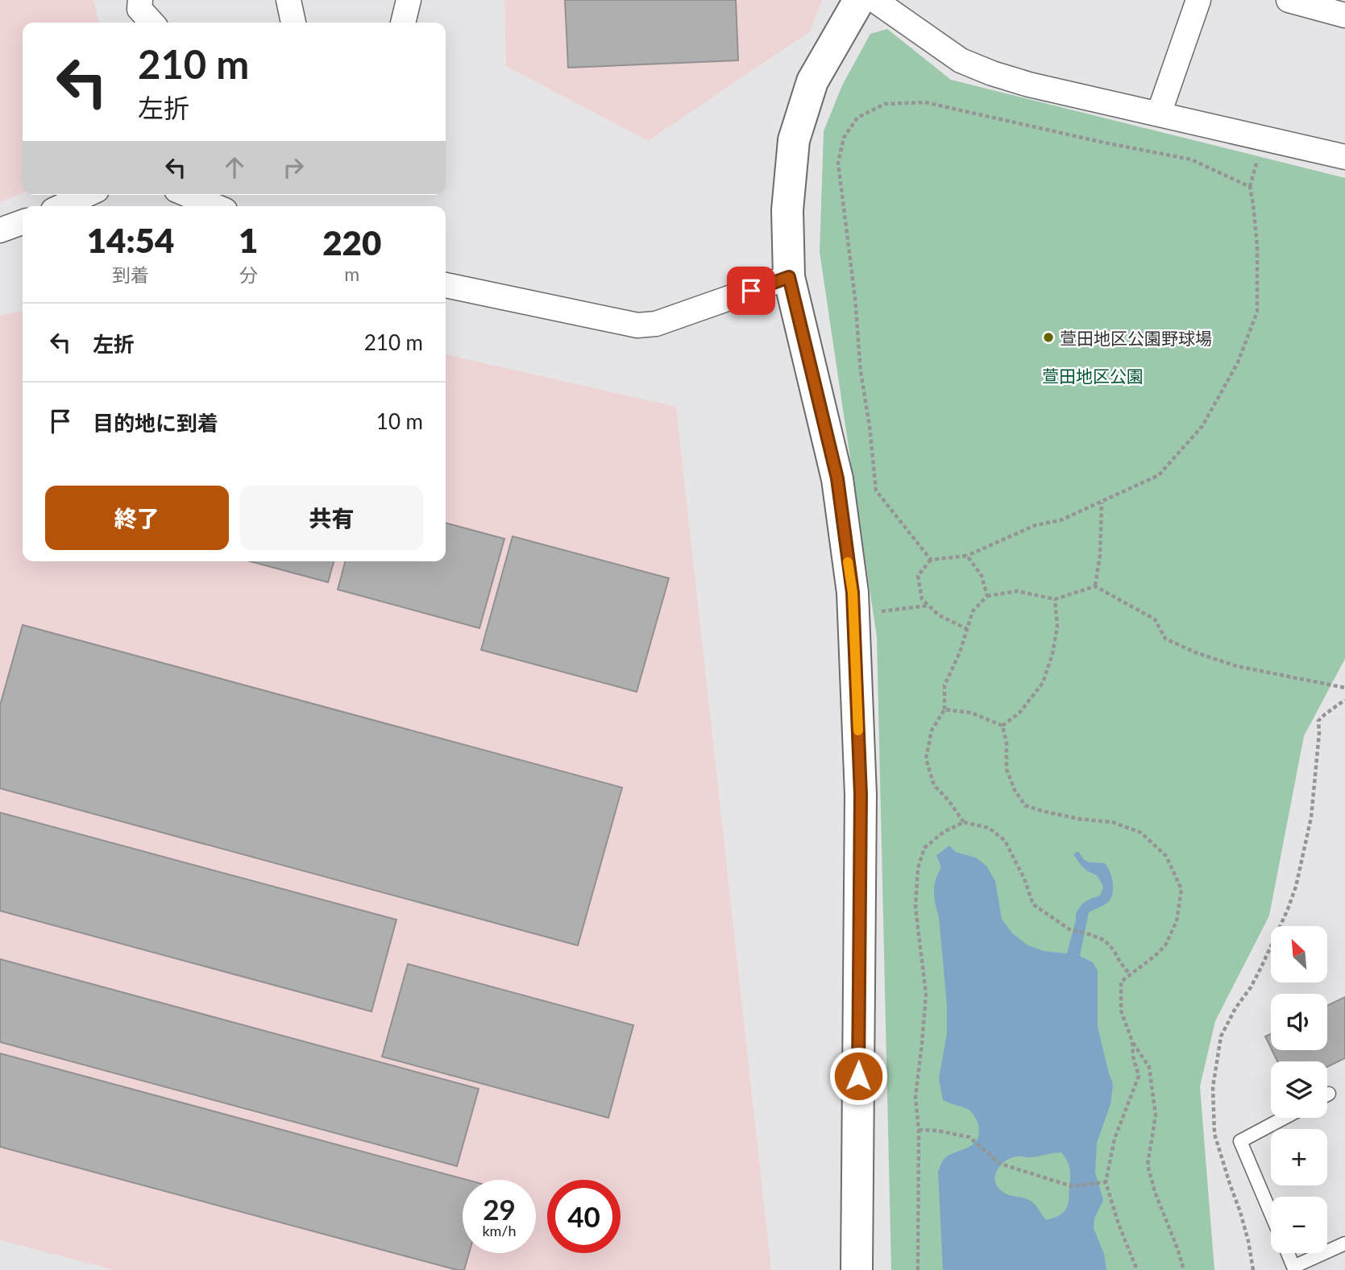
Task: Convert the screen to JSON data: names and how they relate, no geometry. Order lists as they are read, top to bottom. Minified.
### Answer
{"parks":["萱田地区公園"],"places":["萱田地区公園野球場"],"north":"top left","page":{"turn":["210 m","左折"],"eta":["14:54","到着","1","分","220","m"],"list":[{"name":"左折","value":"210 m"},{"name":"目的地に到着","value":"10 m"}],"buttons":["終了","共有"],"map_buttons":["+","−"],"speed":"29 km/h","limit":"40"}}
